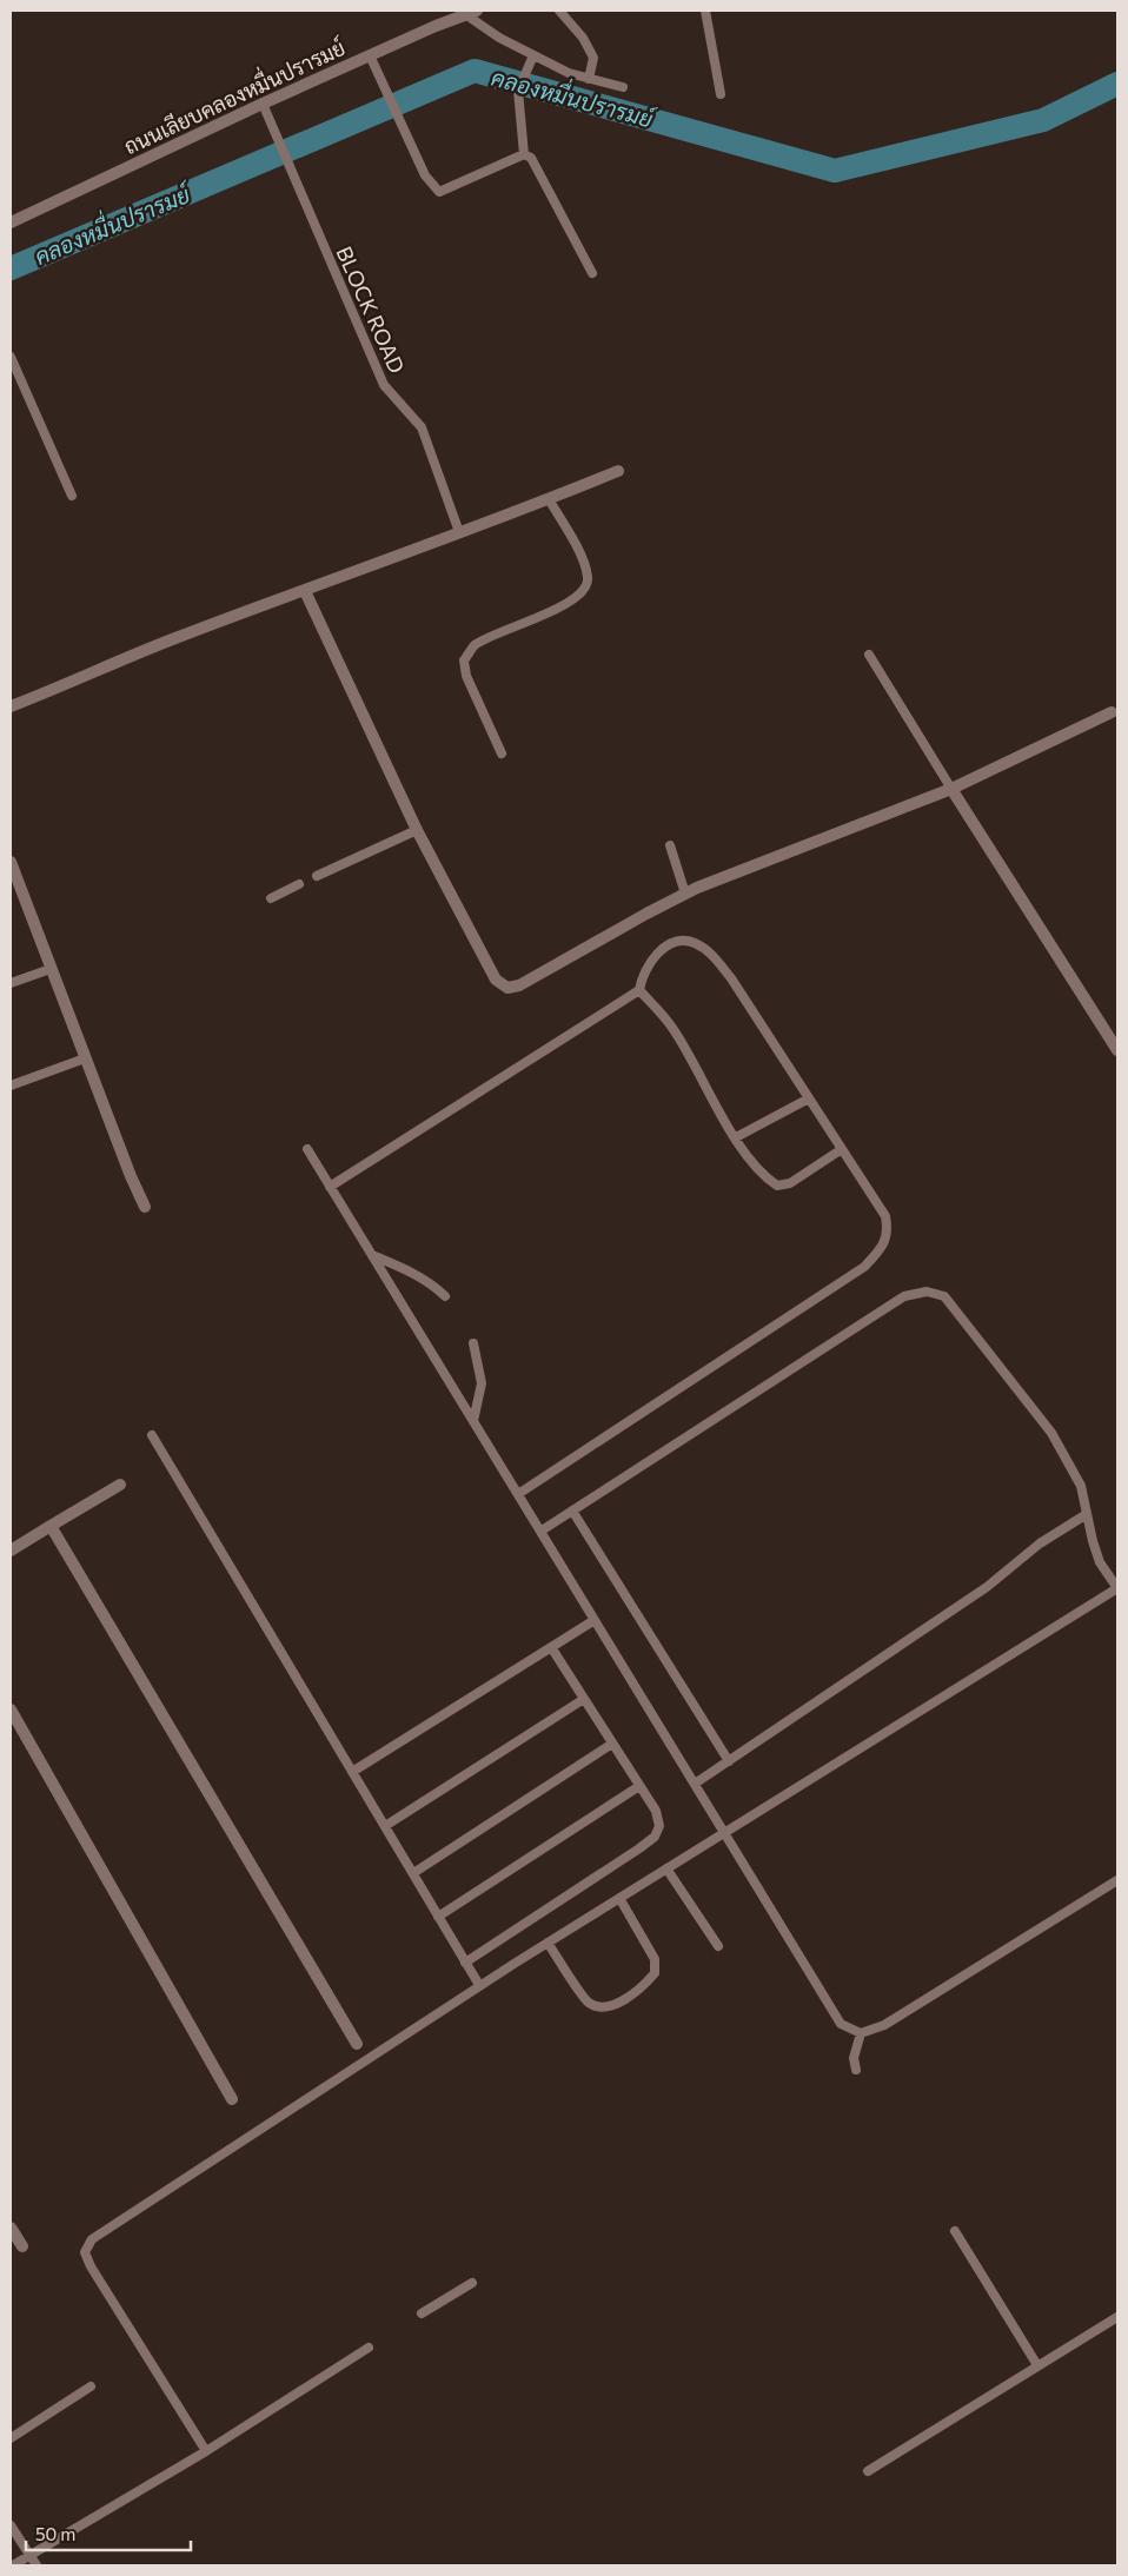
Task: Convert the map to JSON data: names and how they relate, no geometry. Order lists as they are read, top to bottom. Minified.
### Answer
{"streets":{"street":["ถนนเลียบคลองหมื่นปรารมย์"],"lane":["BLOCK ROAD"]},"crossings":[["ถนนเลียบคลองหมื่นปรารมย์","BLOCK ROAD"]],"water":["คลองหมื่นปรารมย์"],"scale_bar":"50 m"}
